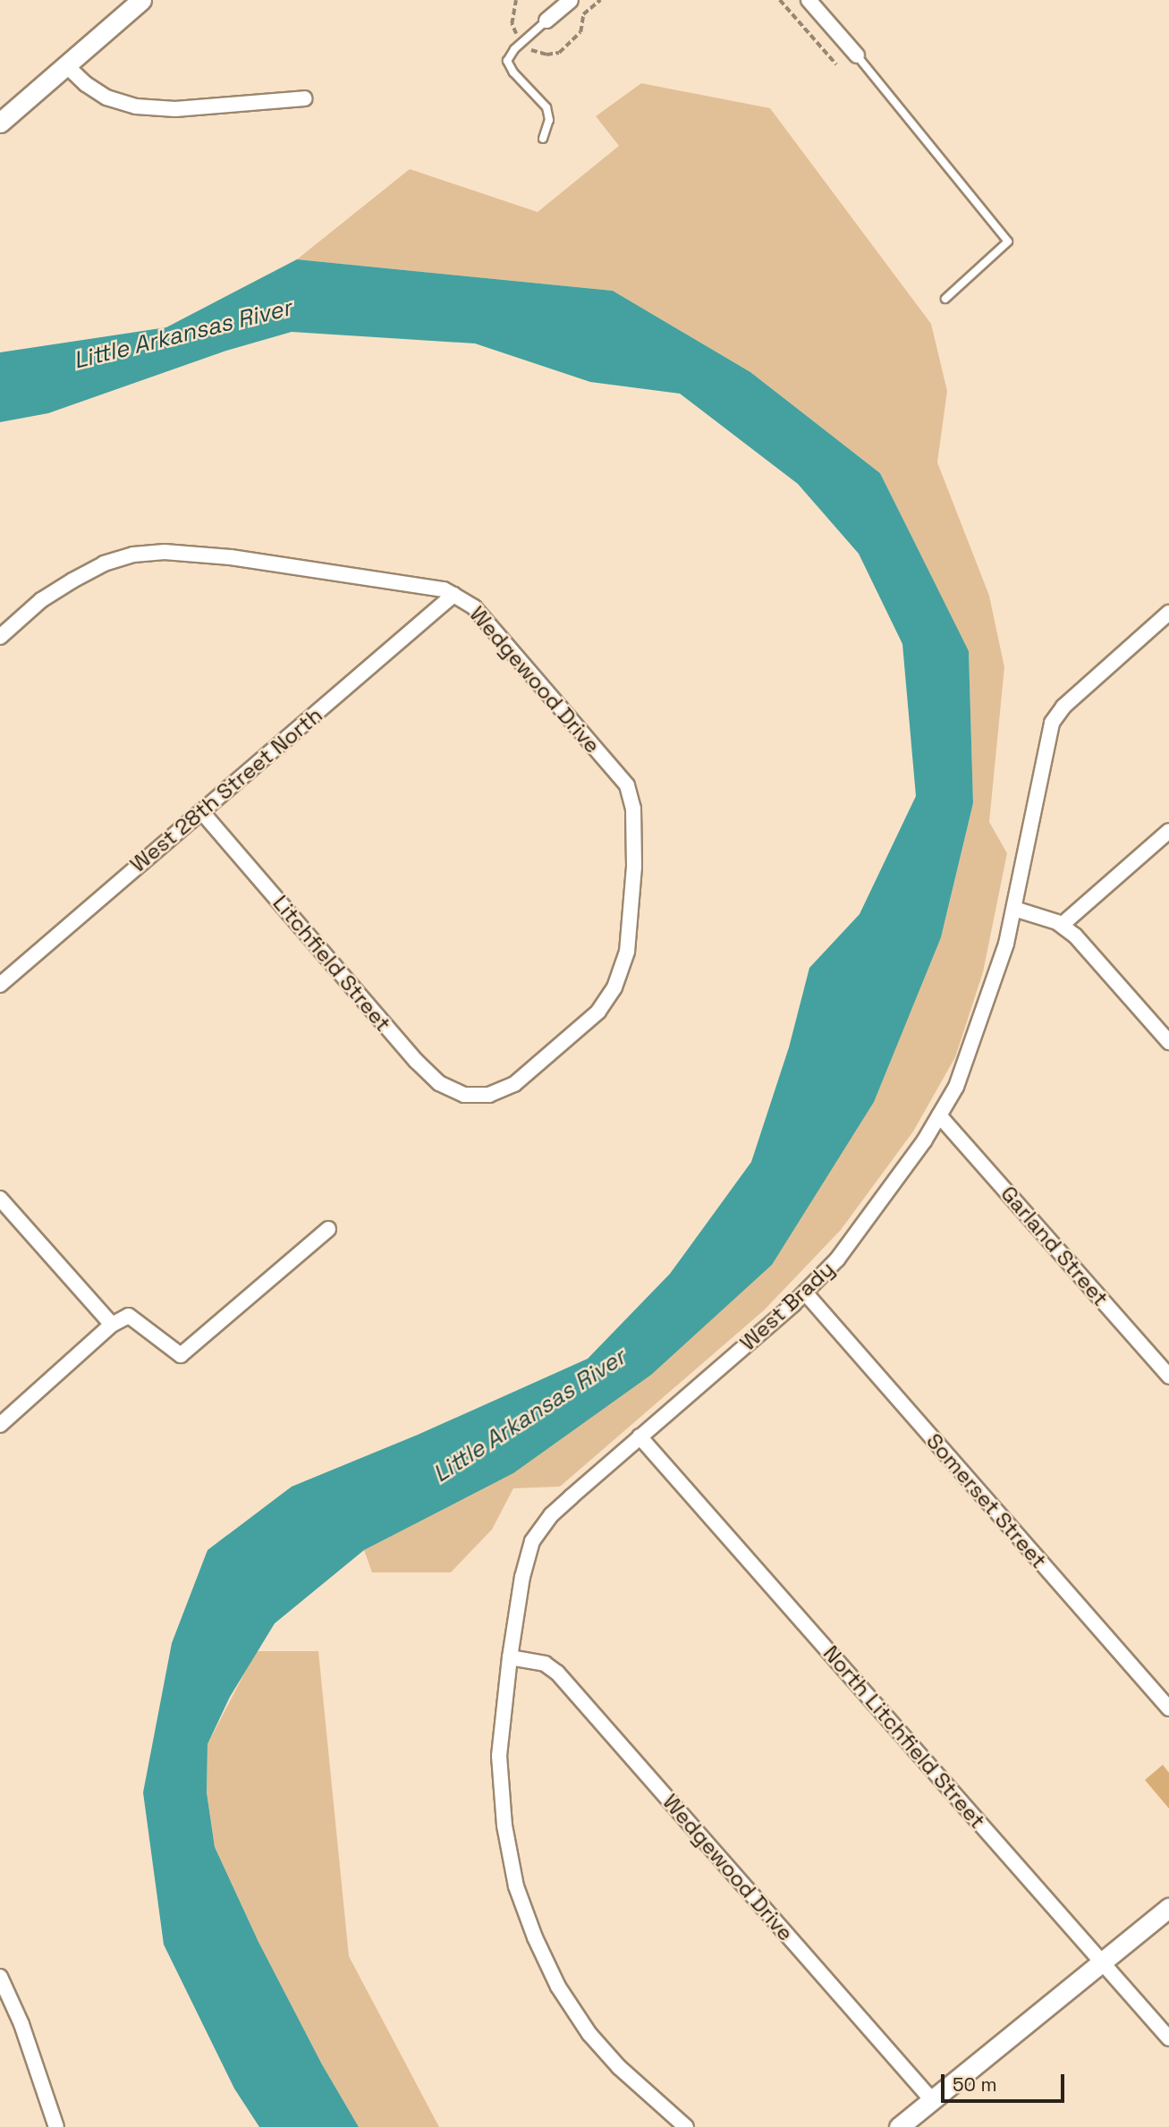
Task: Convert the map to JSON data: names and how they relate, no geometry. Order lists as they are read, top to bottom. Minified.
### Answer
{"streets":{"street":["Wedgewood Drive","West 28th Street North","Litchfield Street","Garland Street","West Brady","Somerset Street","North Litchfield Street"]},"crossings":[["Wedgewood Drive","West 28th Street North"],["Wedgewood Drive","Litchfield Street"],["Wedgewood Drive","West Brady"],["West 28th Street North","Litchfield Street"],["Garland Street","West Brady"],["West Brady","Somerset Street"],["West Brady","North Litchfield Street"]],"water":["Little Arkansas River"],"scale_bar":"50 m"}
